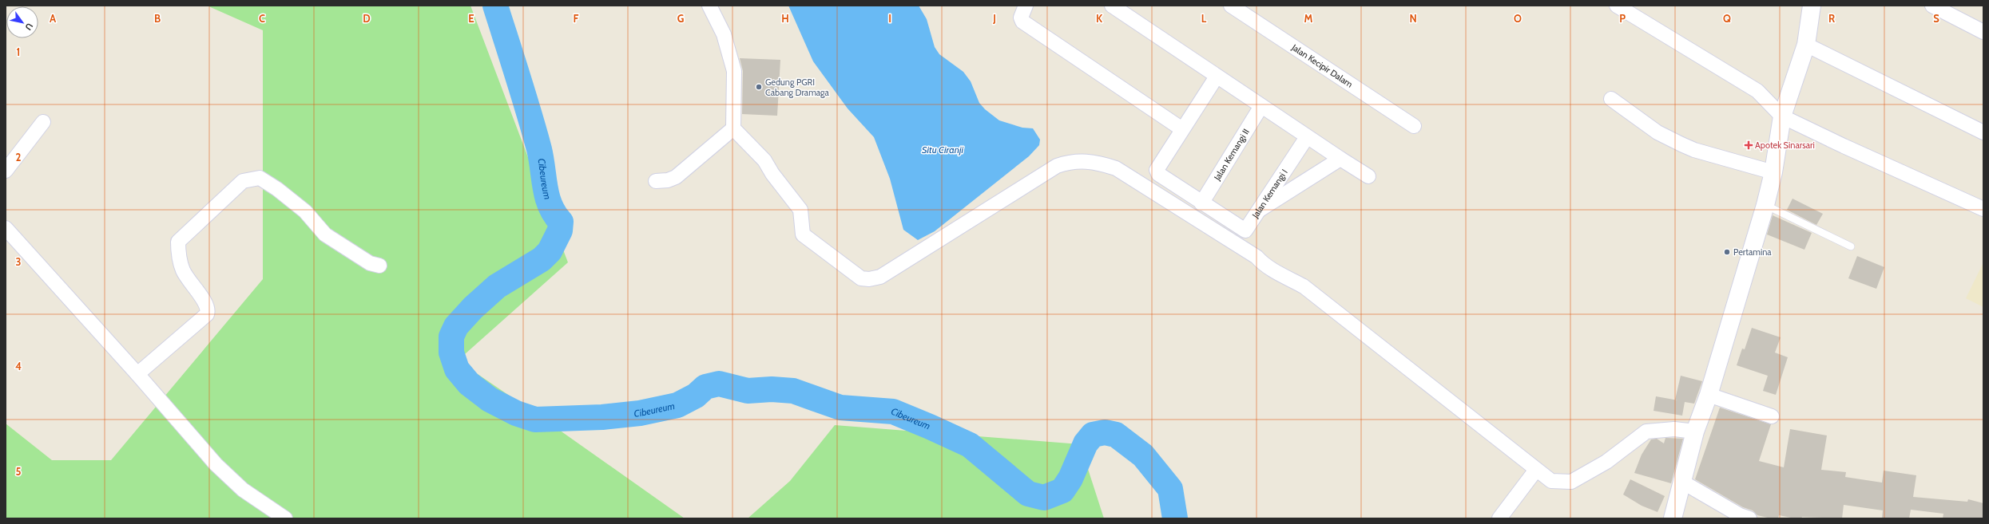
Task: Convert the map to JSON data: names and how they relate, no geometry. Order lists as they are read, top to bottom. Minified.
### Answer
{"streets":{"street":["Jalan Kecipir Dalam","Jalan Kemangi II","Jalan Kemangi I"]},"crossings":[["Jalan Kemangi II","Jalan Kemangi I"]],"water":["Situ Ciranji","Cibeureum"],"places":{"other":["Gedung PGRI Cabang Dramaga","Pertamina"],"health":["Apotek Sinarsari"]},"north":"bottom right","grid":{"columns":["A","B","C","D","E","F","G","H","I","J","K","L","M","N","O","P","Q","R","S"],"rows":["1","2","3","4","5"]}}
